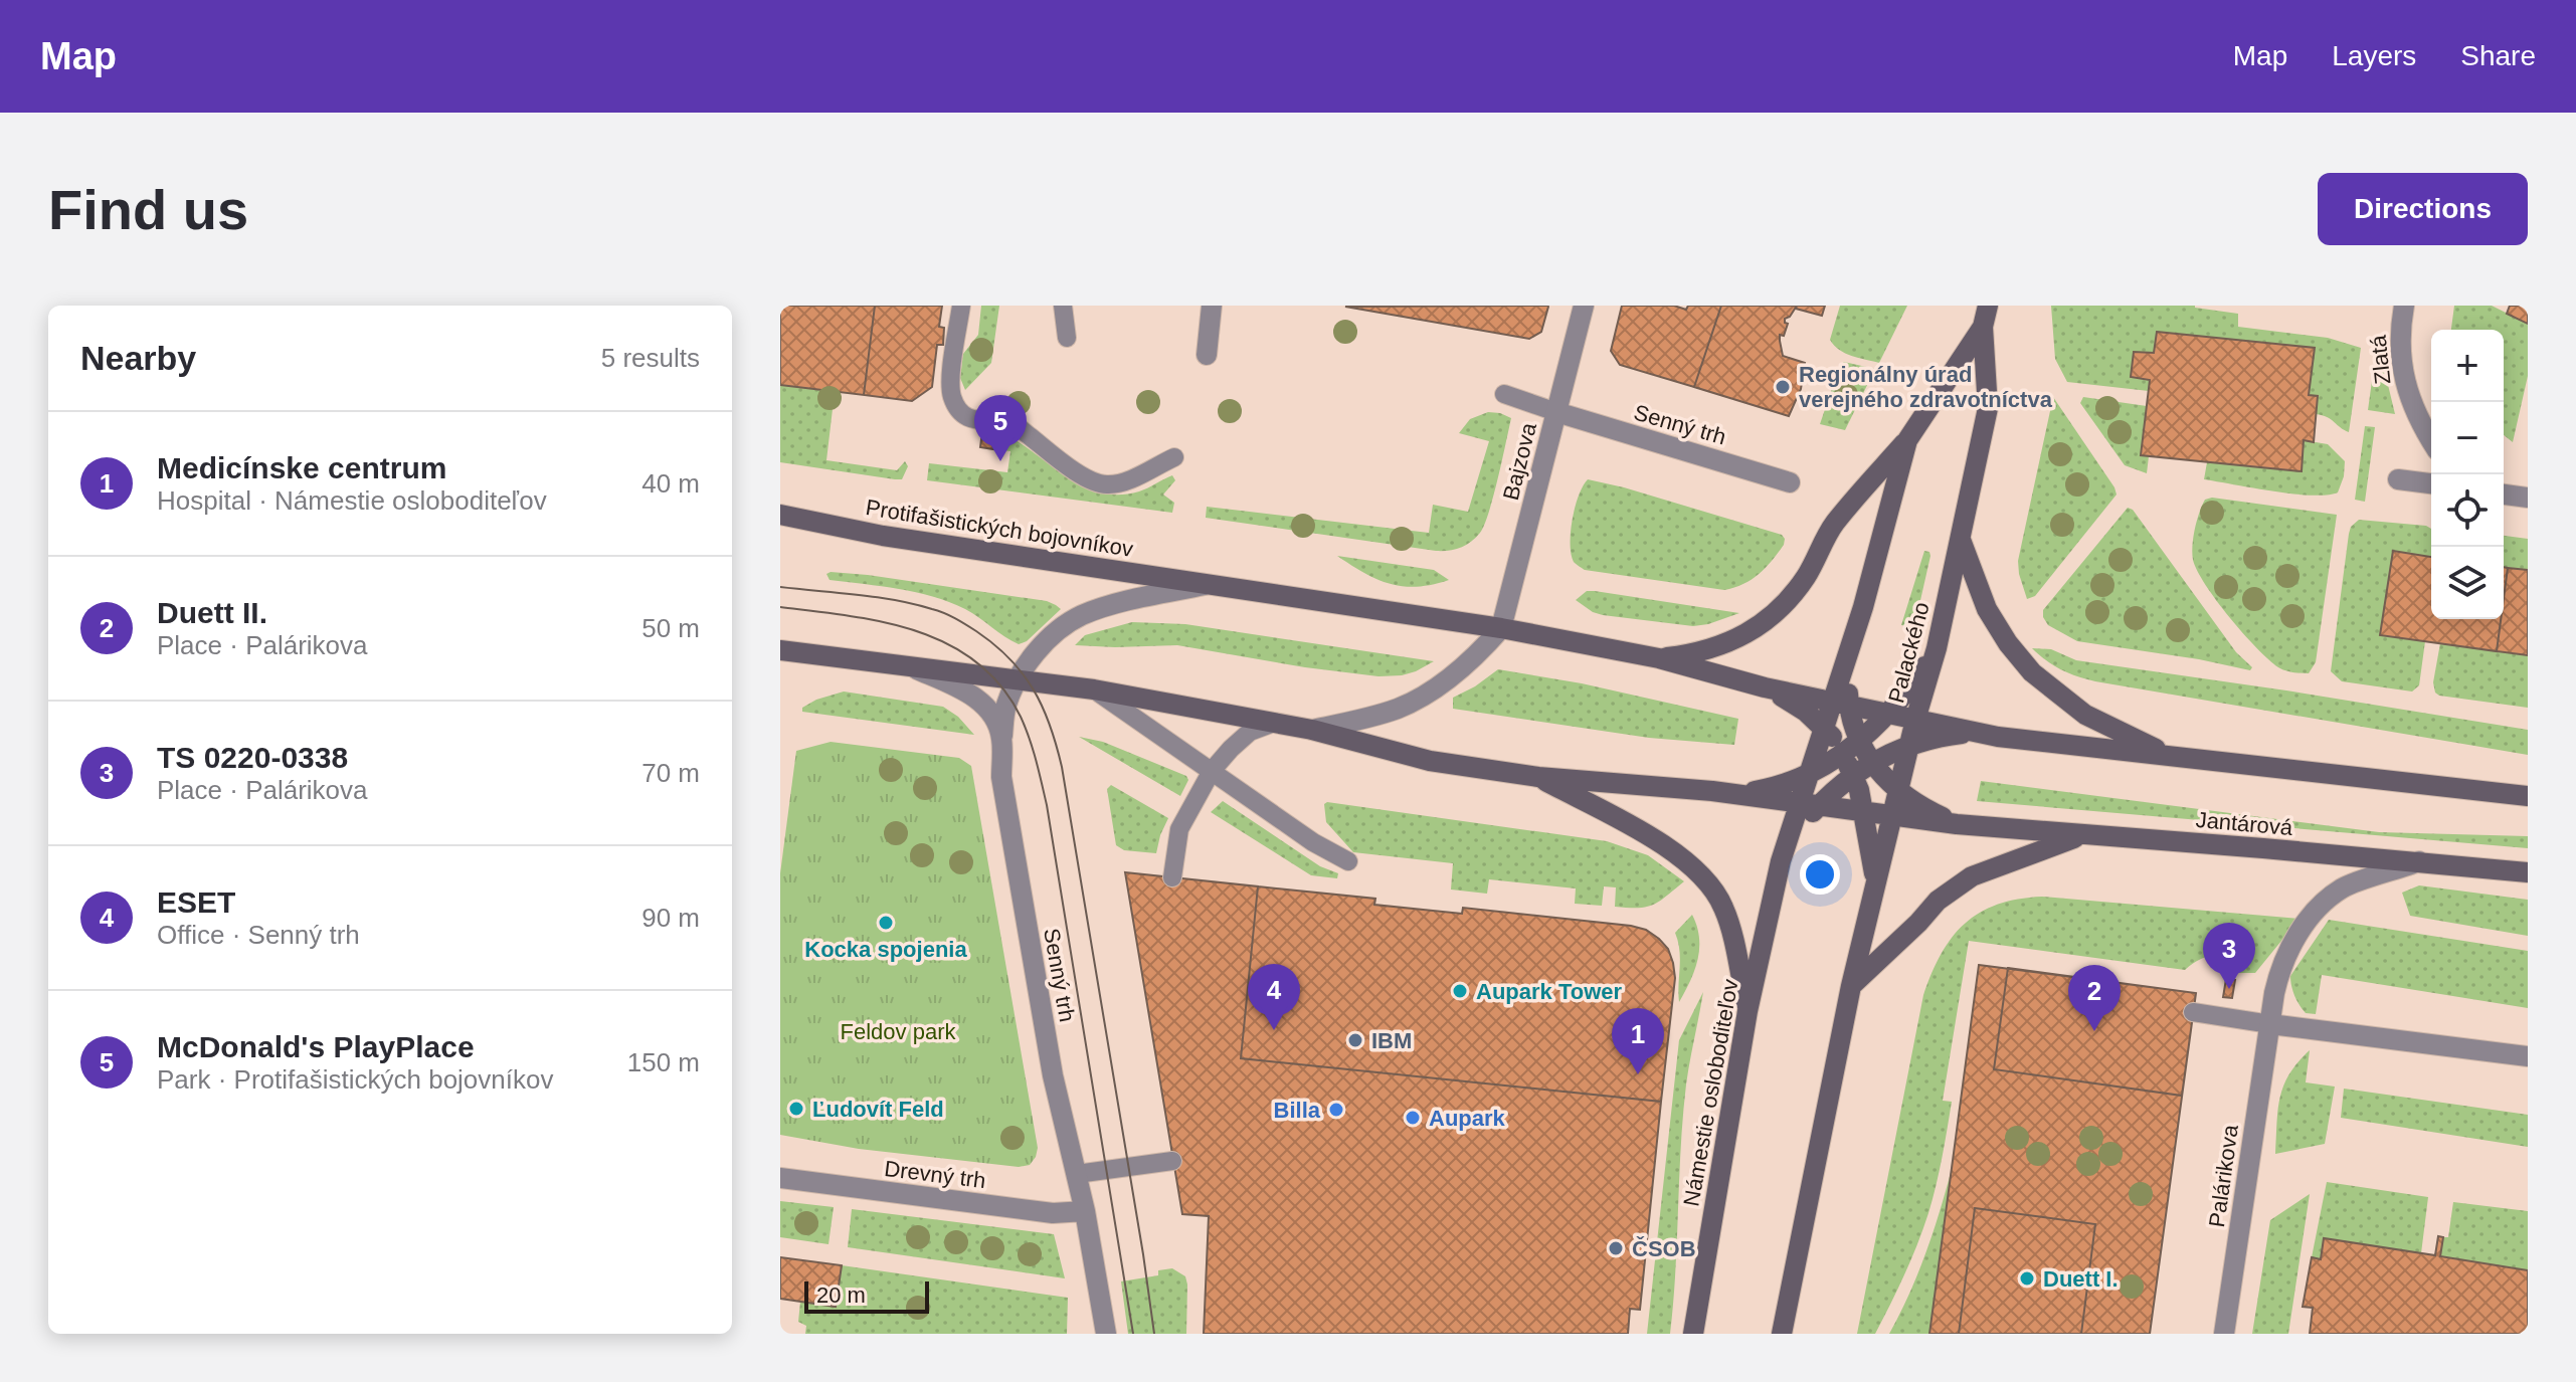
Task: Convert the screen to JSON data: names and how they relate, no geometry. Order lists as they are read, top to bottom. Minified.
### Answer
{"streets":{"street":["Zlatá","Senný trh","Bajzova","Protifašistických bojovníkov","Palackého","Jantárová","Námestie osloboditeľov","Drevný trh","Palárikova"]},"crossings":[["Senný trh","Bajzova"],["Senný trh","Protifašistických bojovníkov"],["Senný trh","Drevný trh"],["Bajzova","Protifašistických bojovníkov"],["Palackého","Jantárová"],["Jantárová","Námestie osloboditeľov"],["Jantárová","Palárikova"]],"parks":["Feldov park"],"places":["Regionálny úrad verejného zdravotníctva","Kocka spojenia","Aupark Tower","IBM","Ľudovít Feld","Billa","Aupark","ČSOB","Duett I."],"scale_bar":"20 m","page":{"header":"Map","nav":["Map","Layers","Share"],"buttons":"Directions","title":"Find us","heading":["Nearby","5 results"],"map_buttons":["+","−"],"pins":["5","3","4","2","1"],"list":[{"mark":"1","name":"Medicínske centrum","note":"Hospital · Námestie osloboditeľov","value":"40 m"},{"mark":"2","name":"Duett II.","note":"Place · Palárikova","value":"50 m"},{"mark":"3","name":"TS 0220-0338","note":"Place · Palárikova","value":"70 m"},{"mark":"4","name":"ESET","note":"Office · Senný trh","value":"90 m"},{"mark":"5","name":"McDonald's PlayPlace","note":"Park · Protifašistických bojovníkov","value":"150 m"}],"scale":"20 m"}}
